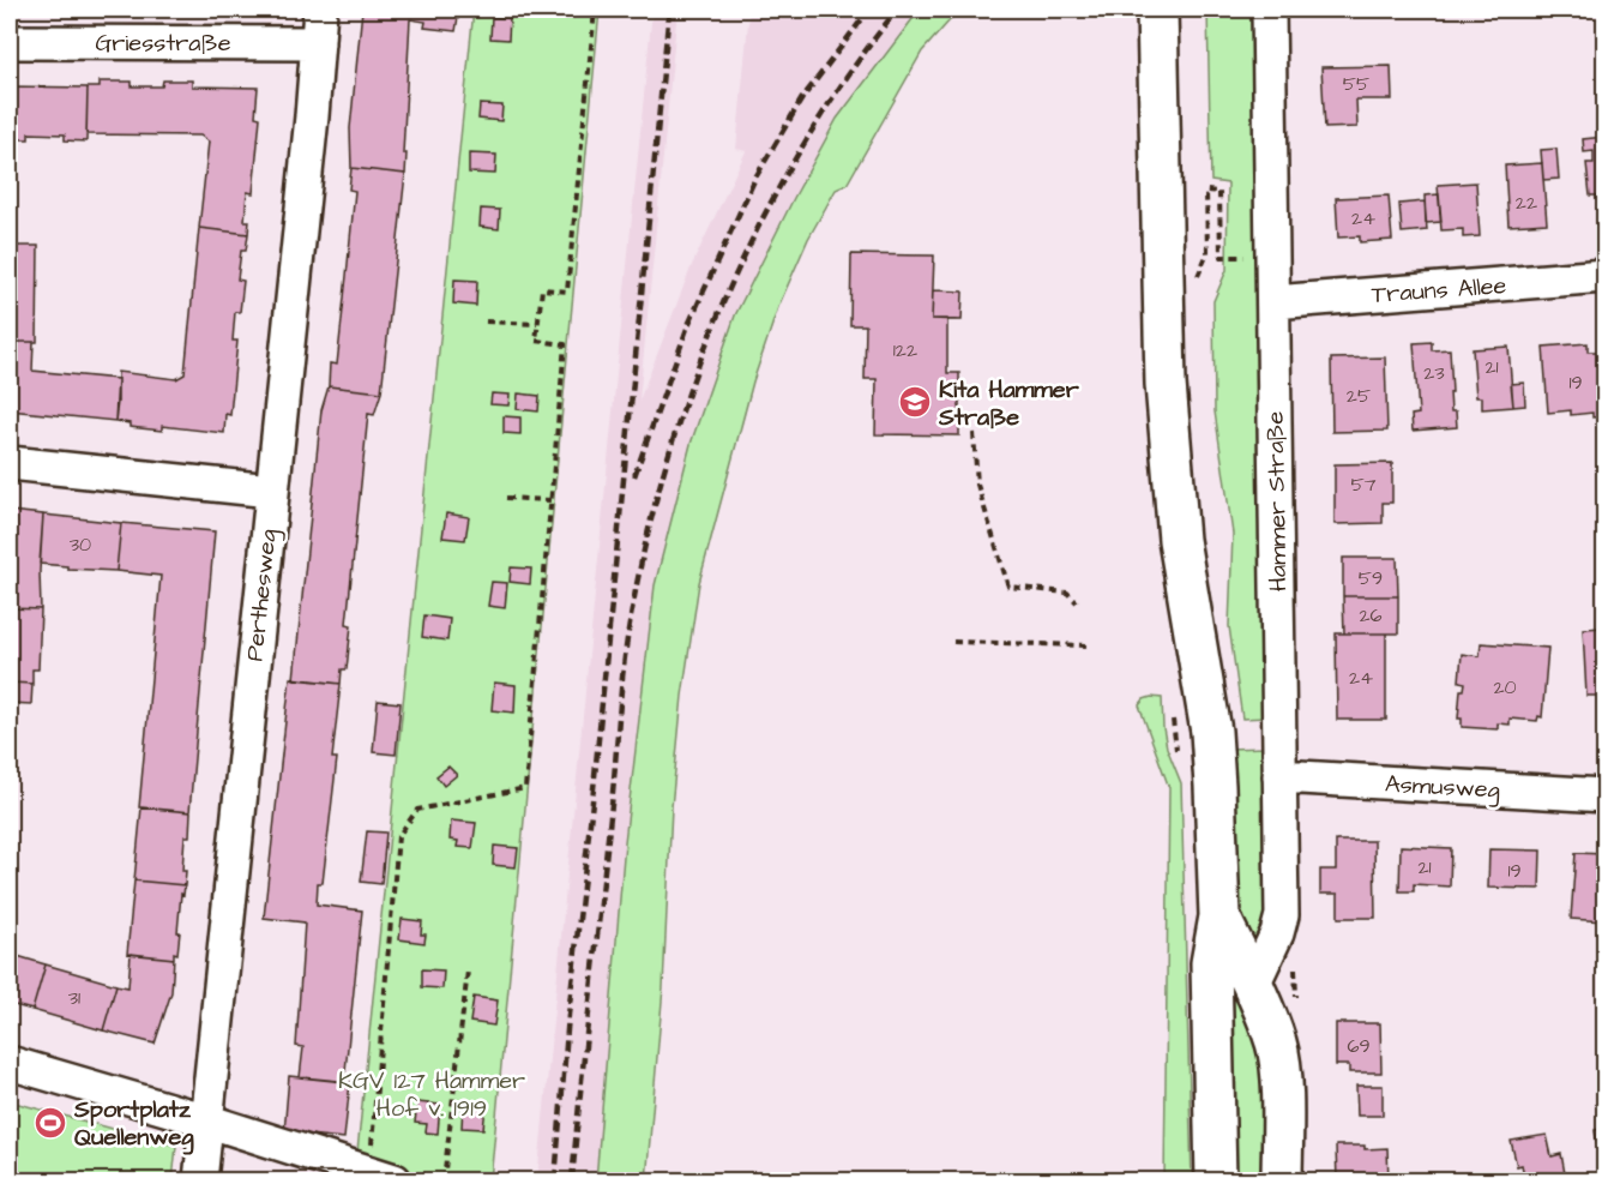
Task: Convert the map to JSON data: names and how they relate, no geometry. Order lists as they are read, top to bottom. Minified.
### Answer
{"streets":{"street":["Griesstraße","Trauns Allee","Hammer Straße","Perthesweg","Asmusweg"]},"crossings":[["Griesstraße","Perthesweg"],["Trauns Allee","Hammer Straße"],["Hammer Straße","Asmusweg"]],"parks":["KGV 127 Hammer Hof v. 1919"],"places":{"school or university":["Kita Hammer Straße"],"sports":["Sportplatz Quellenweg"]},"house_numbers":["55","22","24","122","21","23","19","25","57","30","59","26","24","20","21","19","31","69"]}
